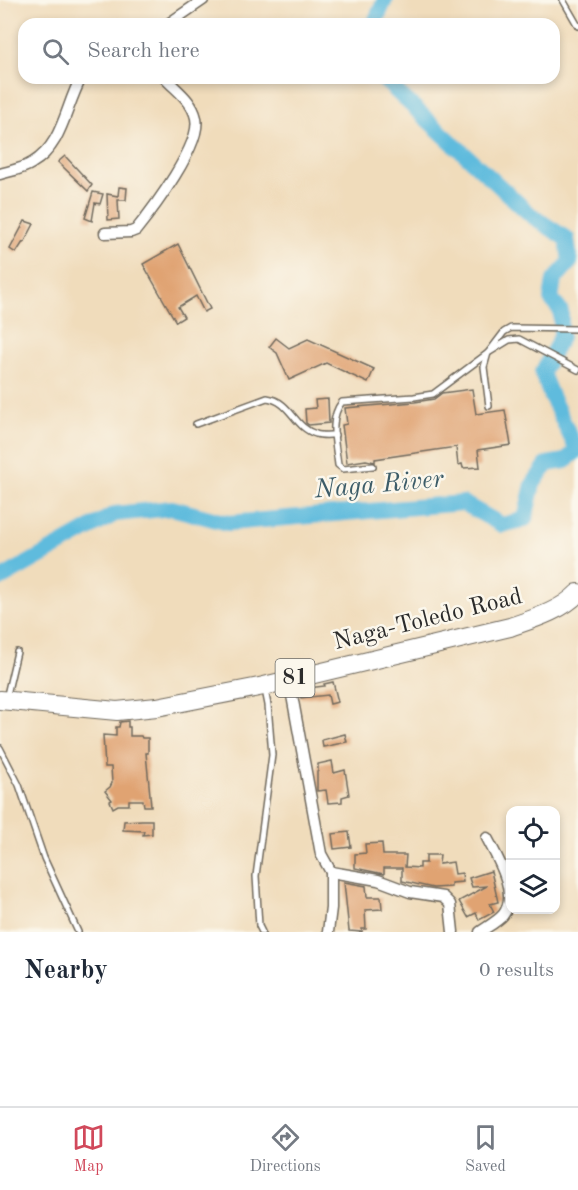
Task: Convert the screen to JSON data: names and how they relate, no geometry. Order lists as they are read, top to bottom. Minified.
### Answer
{"streets":{"highway":["Naga-Toledo Road","81"]},"water":["Naga River"],"page":{"search":"Search here","heading":["Nearby","0 results"],"nav":["Map","Directions","Saved"]}}
